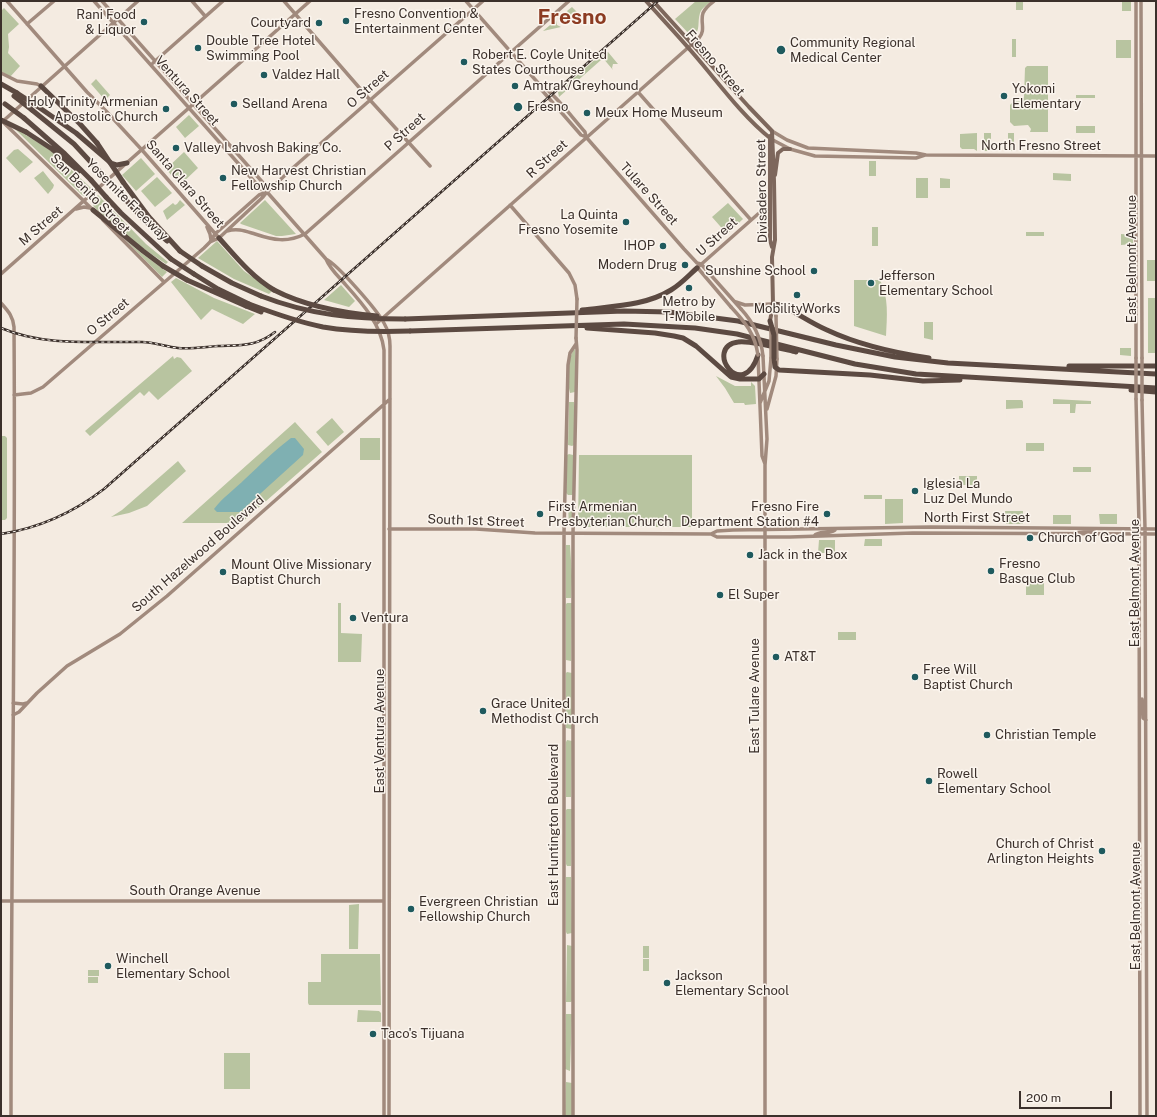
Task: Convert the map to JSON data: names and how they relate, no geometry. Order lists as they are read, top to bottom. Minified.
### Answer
{"streets":{"highway":["Yosemite Freeway"],"main road":["Fresno Street","O Street","Ventura Street","P Street","North Fresno Street","R Street","Santa Clara Street","Divisadero Street","San Benito Street","Tulare Street","M Street","U Street","East Belmont Avenue","North First Street","South 1st Street","South Hazelwood Boulevard","East Tulare Avenue","East Ventura Avenue","East Huntington Boulevard","South Orange Avenue"]},"crossings":[["Fresno Street","North Fresno Street"],["Fresno Street","R Street"],["Fresno Street","Divisadero Street"],["O Street","Ventura Street"],["O Street","P Street"],["O Street","Santa Clara Street"],["O Street","San Benito Street"],["O Street","Tulare Street"],["Ventura Street","P Street"],["Ventura Street","R Street"],["Ventura Street","M Street"],["Ventura Street","East Ventura Avenue"],["P Street","Tulare Street"],["North Fresno Street","Divisadero Street"],["North Fresno Street","East Belmont Avenue"],["R Street","Tulare Street"],["R Street","East Huntington Boulevard"],["Santa Clara Street","M Street"],["Divisadero Street","U Street"],["Divisadero Street","East Tulare Avenue"],["San Benito Street","M Street"],["Tulare Street","U Street"],["Tulare Street","East Tulare Avenue"],["East Belmont Avenue","North First Street"],["North First Street","South 1st Street"],["North First Street","East Tulare Avenue"],["South 1st Street","East Tulare Avenue"],["South 1st Street","East Ventura Avenue"],["South 1st Street","East Huntington Boulevard"],["South Hazelwood Boulevard","East Ventura Avenue"],["East Ventura Avenue","South Orange Avenue"]],"districts":["Fresno"],"places":["Fresno Convention & Entertainment Center","Rani Food & Liquor","Courtyard","Double Tree Hotel Swimming Pool","Community Regional Medical Center","Robert E. Coyle United States Courthouse","Valdez Hall","Amtrak/Greyhound","Yokomi Elementary","Selland Arena","Fresno","Holy Trinity Armenian Apostolic Church","Meux Home Museum","Valley Lahvosh Baking Co.","New Harvest Christian Fellowship Church","La Quinta Fresno Yosemite","IHOP","Modern Drug","Sunshine School","Jefferson Elementary School","Metro by T-Mobile","MobilityWorks","Iglesia La Luz Del Mundo","First Armenian Presbyterian Church","Fresno Fire Department Station #4","Church of God","Jack in the Box","Fresno Basque Club","Mount Olive Missionary Baptist Church","El Super","Ventura","AT&T","Free Will Baptist Church","Grace United Methodist Church","Christian Temple","Rowell Elementary School","Church of Christ Arlington Heights","Evergreen Christian Fellowship Church","Winchell Elementary School","Jackson Elementary School","Taco's Tijuana"],"scale_bar":"200 m"}
